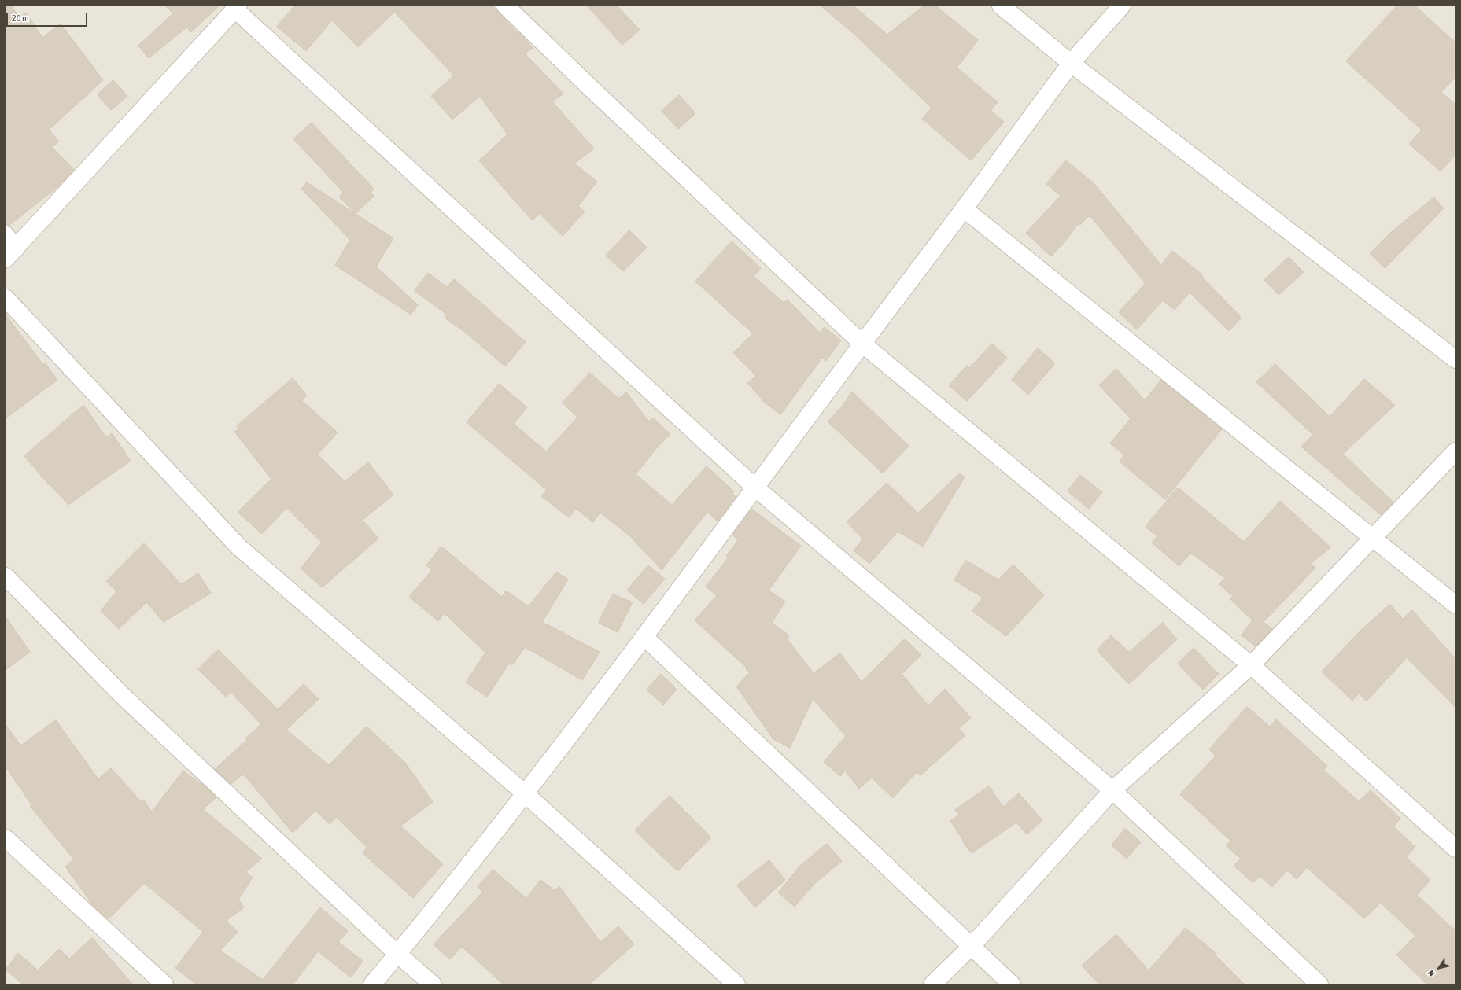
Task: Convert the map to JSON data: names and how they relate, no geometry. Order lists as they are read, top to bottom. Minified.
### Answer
{"scale_bar":"20 m","north":"bottom left"}
